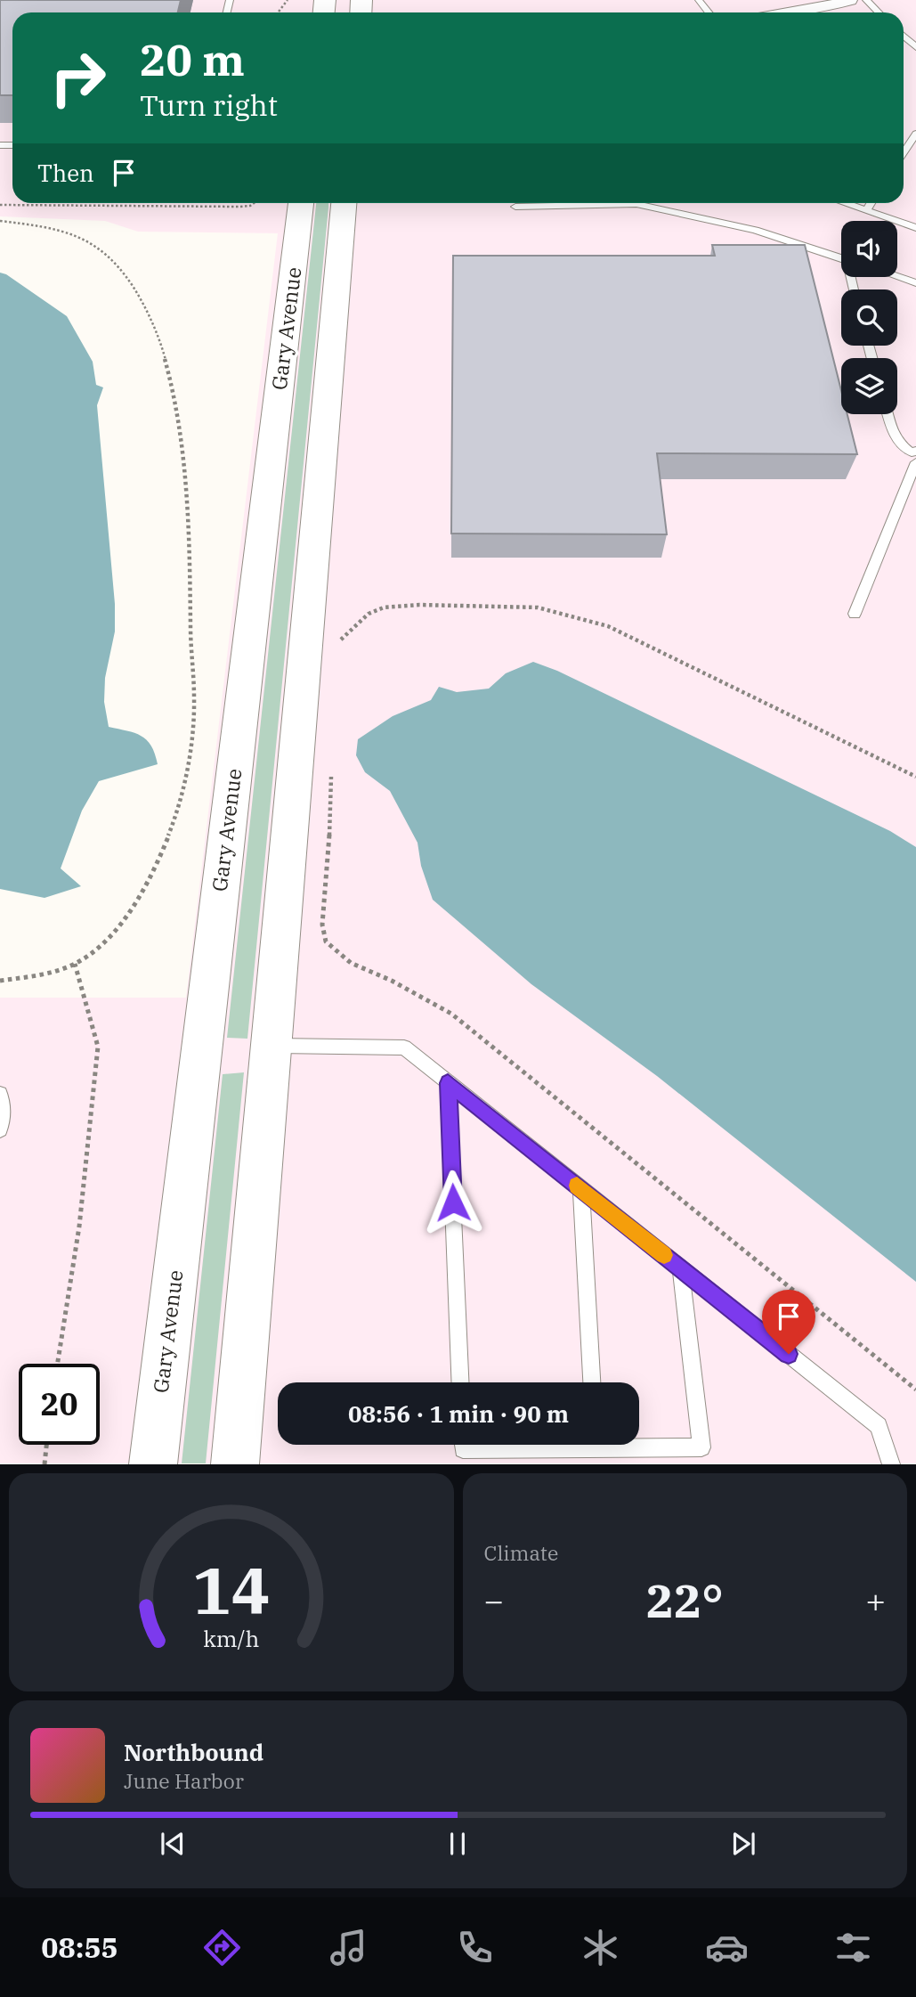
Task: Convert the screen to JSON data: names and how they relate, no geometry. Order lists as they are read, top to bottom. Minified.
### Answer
{"streets":{"main road":["Gary Avenue"]},"page":{"turn":["20 m","Turn right"],"then":"Then","limit":"20","trip":"08:56 · 1 min · 90 m","tile":"Climate","heat":["−","22°","+"],"song":["Northbound","June Harbor"],"tabs":"08:55","gauge":["14","km/h"]}}
